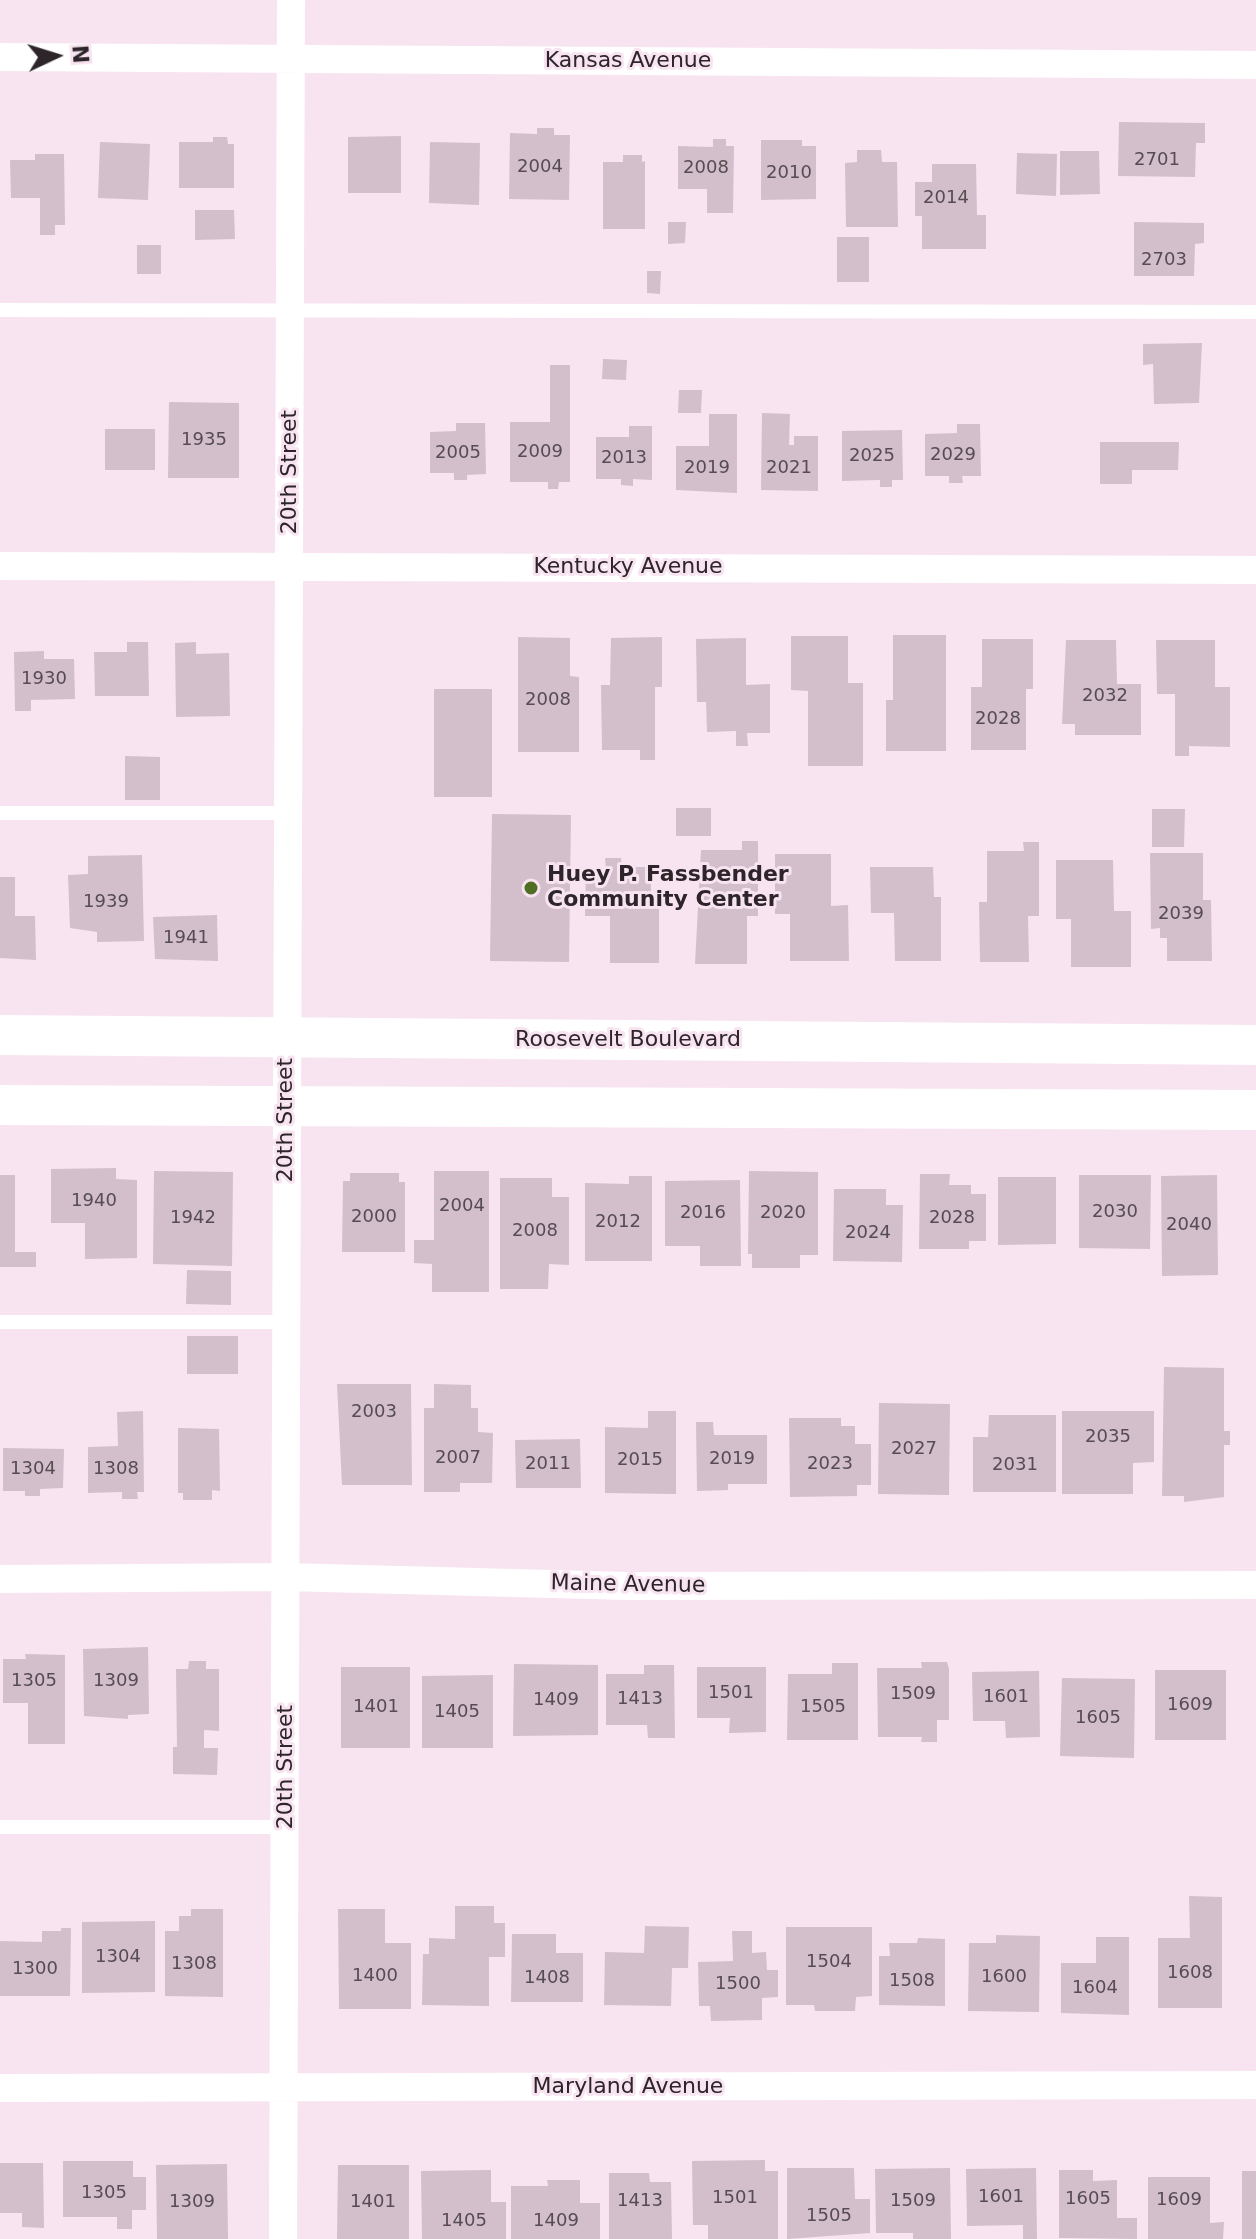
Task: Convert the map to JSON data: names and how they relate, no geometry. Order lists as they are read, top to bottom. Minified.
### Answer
{"streets":{"street":["Kansas Avenue","20th Street","Kentucky Avenue","Roosevelt Boulevard","Maine Avenue","Maryland Avenue"]},"crossings":[["Kansas Avenue","20th Street"],["20th Street","Kentucky Avenue"],["20th Street","Roosevelt Boulevard"],["20th Street","Maine Avenue"],["20th Street","Maryland Avenue"]],"places":["Huey P. Fassbender Community Center"],"house_numbers":["2701","2004","2008","2010","2014","2703","1935","2009","2005","2029","2025","2013","2019","2021","1930","2032","2008","2028","1939","2039","1941","1940","2004","2030","2016","2020","2000","1942","2028","2012","2040","2008","2024","2003","2035","2027","2007","2019","2015","2011","2023","2031","1304","1308","1305","1309","1501","1509","1601","1413","1409","1609","1401","1505","1405","1605","1304","1504","1308","1300","1608","1400","1600","1408","1508","1500","1604","1305","1601","1501","1605","1609","1413","1509","1309","1401","1505","1405","1409"],"north":"right"}
